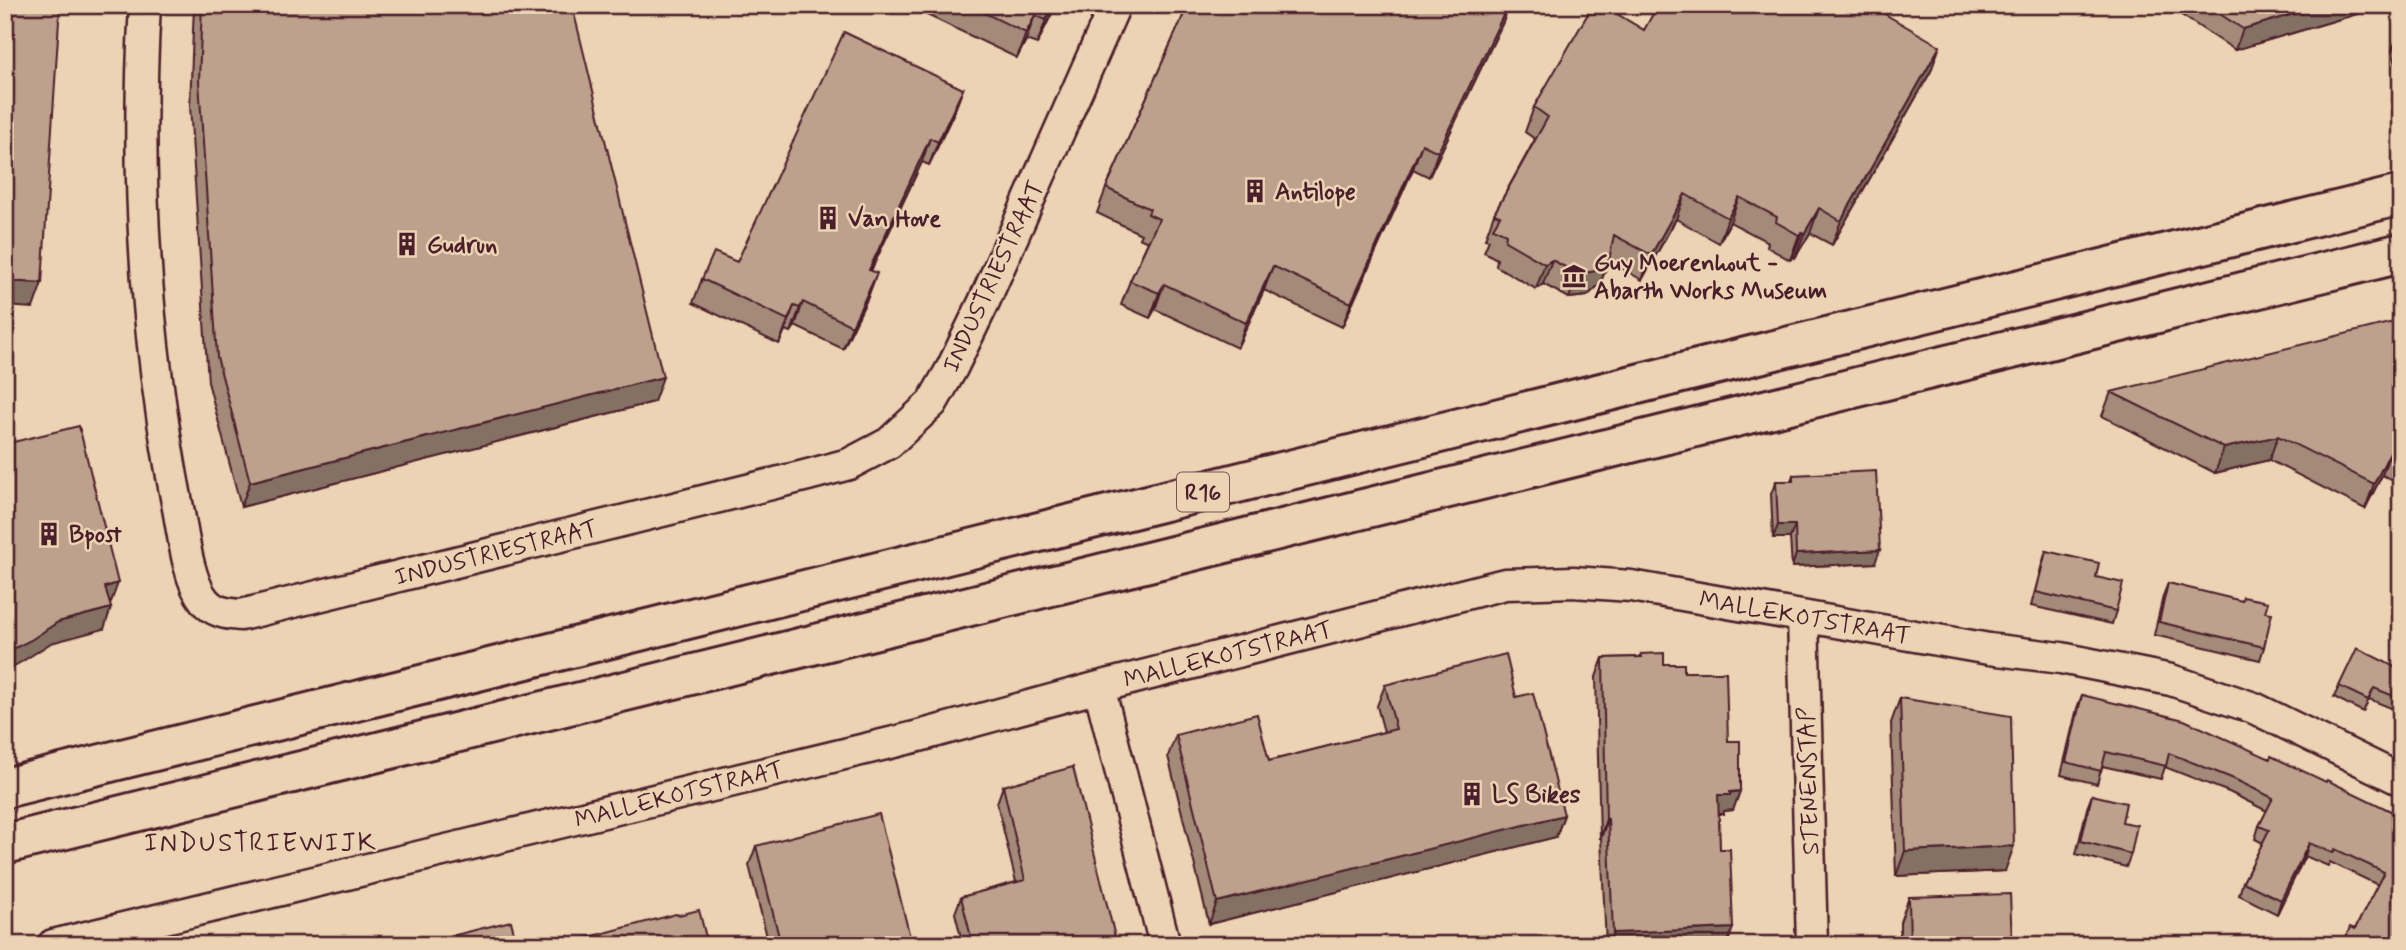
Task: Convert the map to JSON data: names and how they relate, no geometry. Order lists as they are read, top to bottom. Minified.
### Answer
{"streets":{"highway":["R16"],"street":["INDUSTRIESTRAAT","MALLEKOTSTRAAT","STENENSTAP"]},"crossings":[["MALLEKOTSTRAAT","STENENSTAP"]],"districts":["INDUSTRIEWIJK"],"places":{"building":["Antilope","Van Hove","Gudrun","Bpost","LS Bikes"],"museum":["Guy Moerenhout - Abarth Works Museum"]}}
